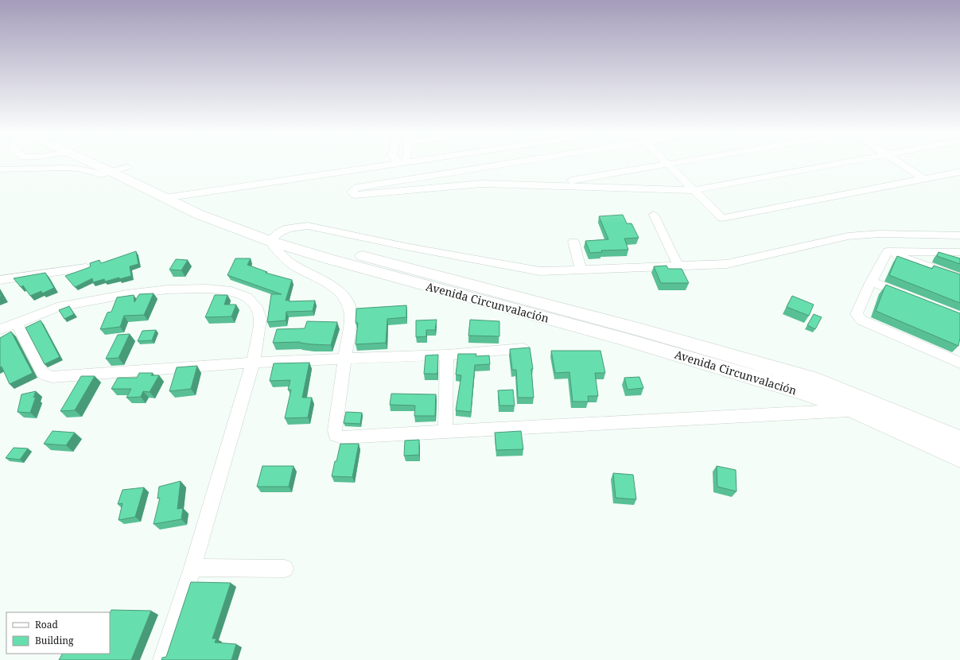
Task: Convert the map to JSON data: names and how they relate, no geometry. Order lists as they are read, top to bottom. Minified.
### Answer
{"streets":{"highway":["Avenida Circunvalación"]},"legend":["Road","Building"]}
